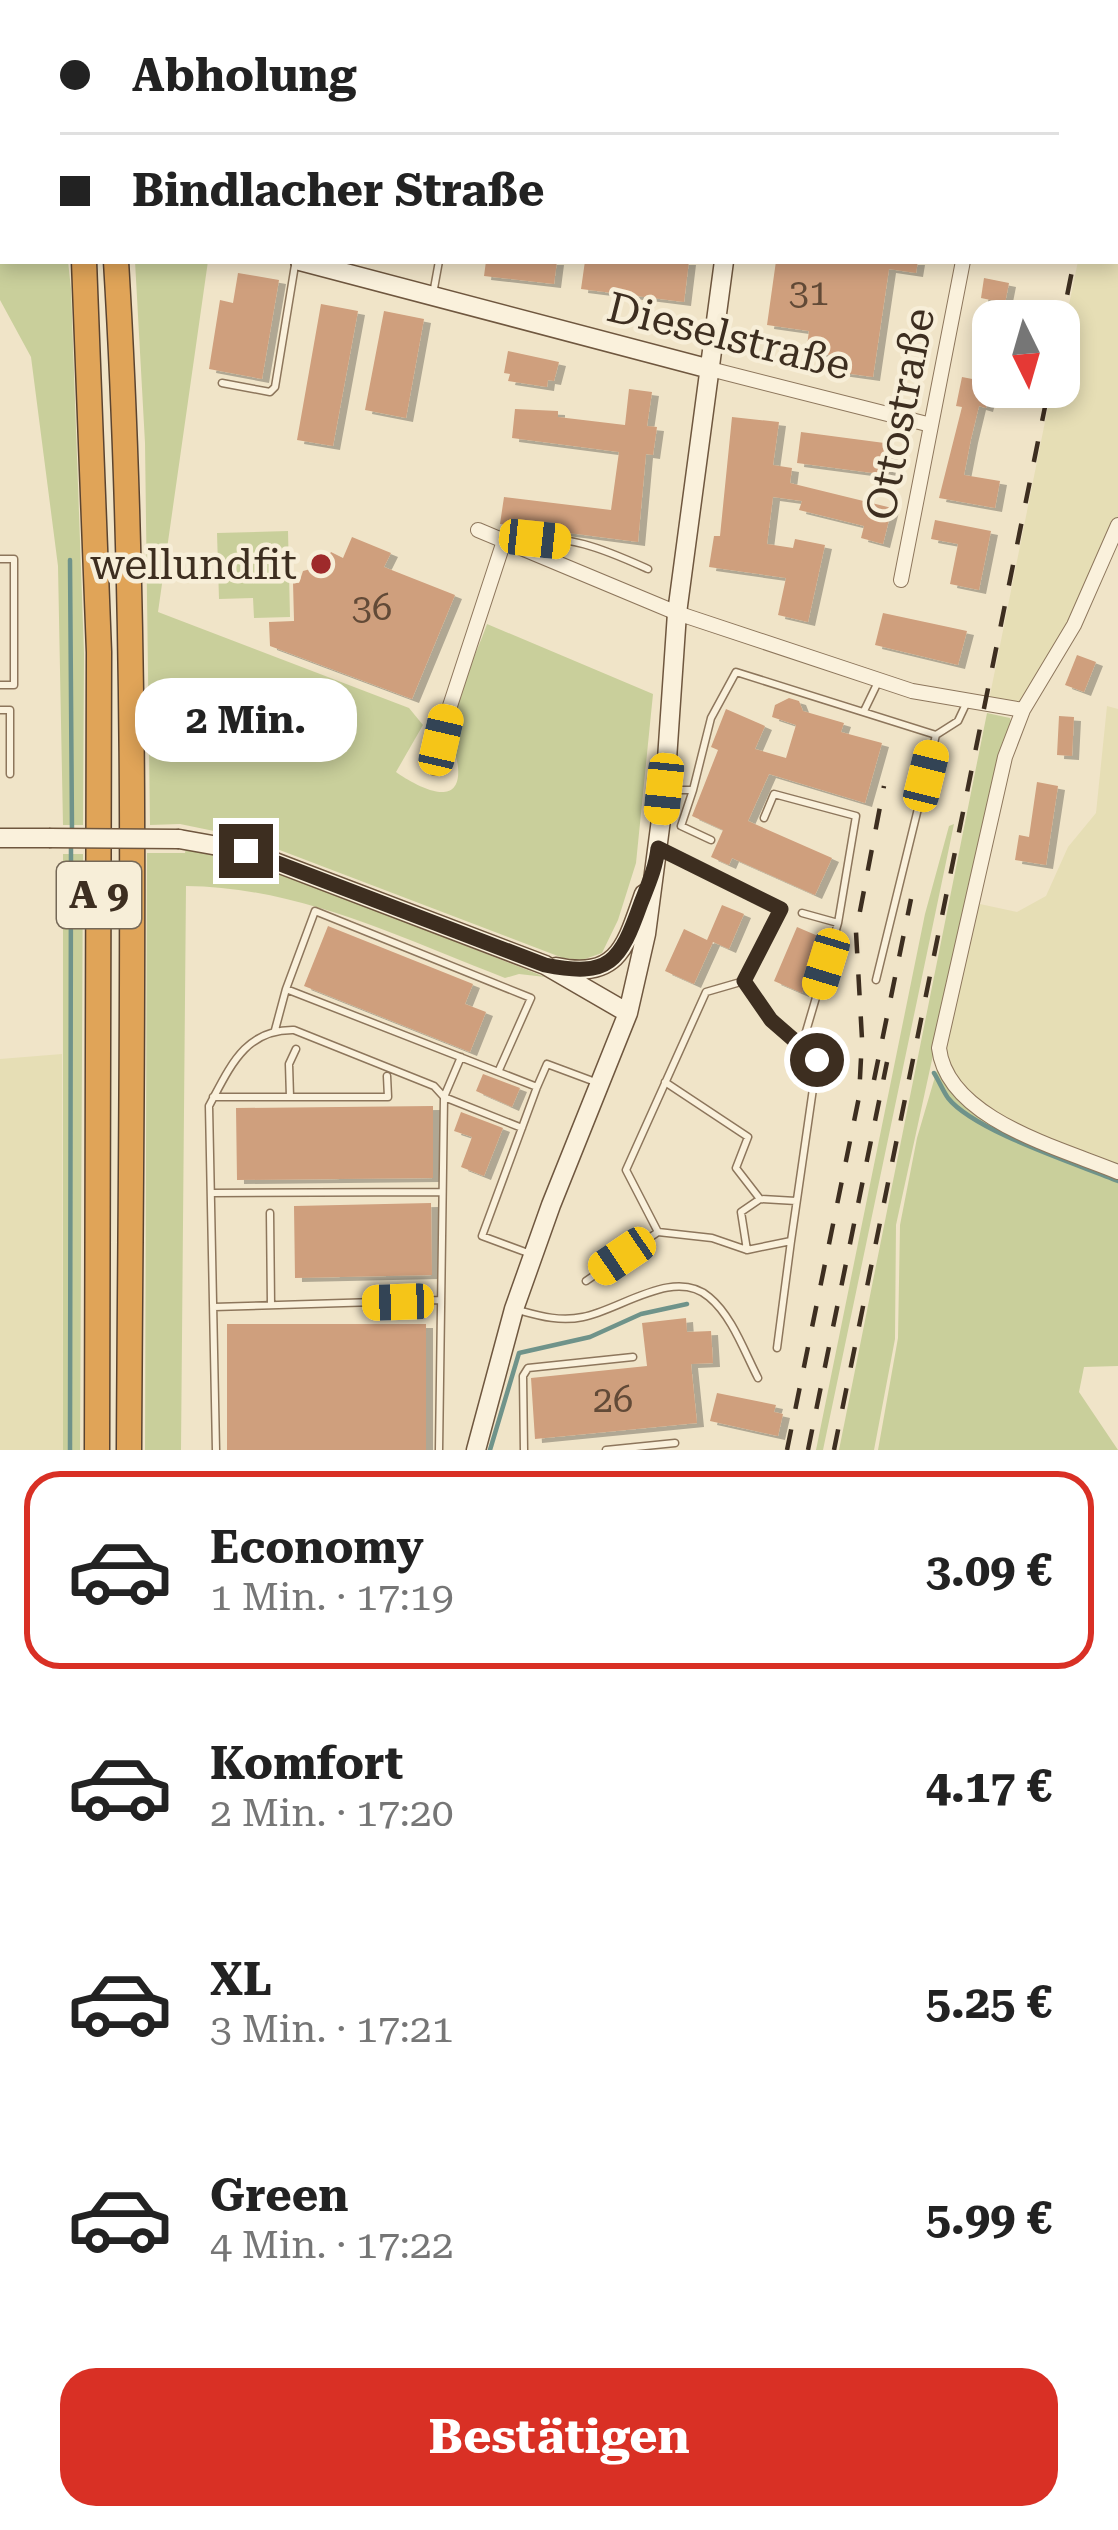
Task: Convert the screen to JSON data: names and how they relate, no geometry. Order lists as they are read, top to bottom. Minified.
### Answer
{"streets":{"highway":["A 9"],"street":["Dieselstraße","Ottostraße"]},"crossings":[["Dieselstraße","Ottostraße"]],"places":["wellundfit"],"house_numbers":["31","36","26"],"north":"bottom","page":{"banner":["Abholung","Bindlacher Straße"],"bubble":"2 Min.","list":[{"name":"Economy","note":"1 Min. · 17:19","value":"3.09 €"},{"name":"Komfort","note":"2 Min. · 17:20","value":"4.17 €"},{"name":"XL","note":"3 Min. · 17:21","value":"5.25 €"},{"name":"Green","note":"4 Min. · 17:22","value":"5.99 €"}],"buttons":"Bestätigen"}}
